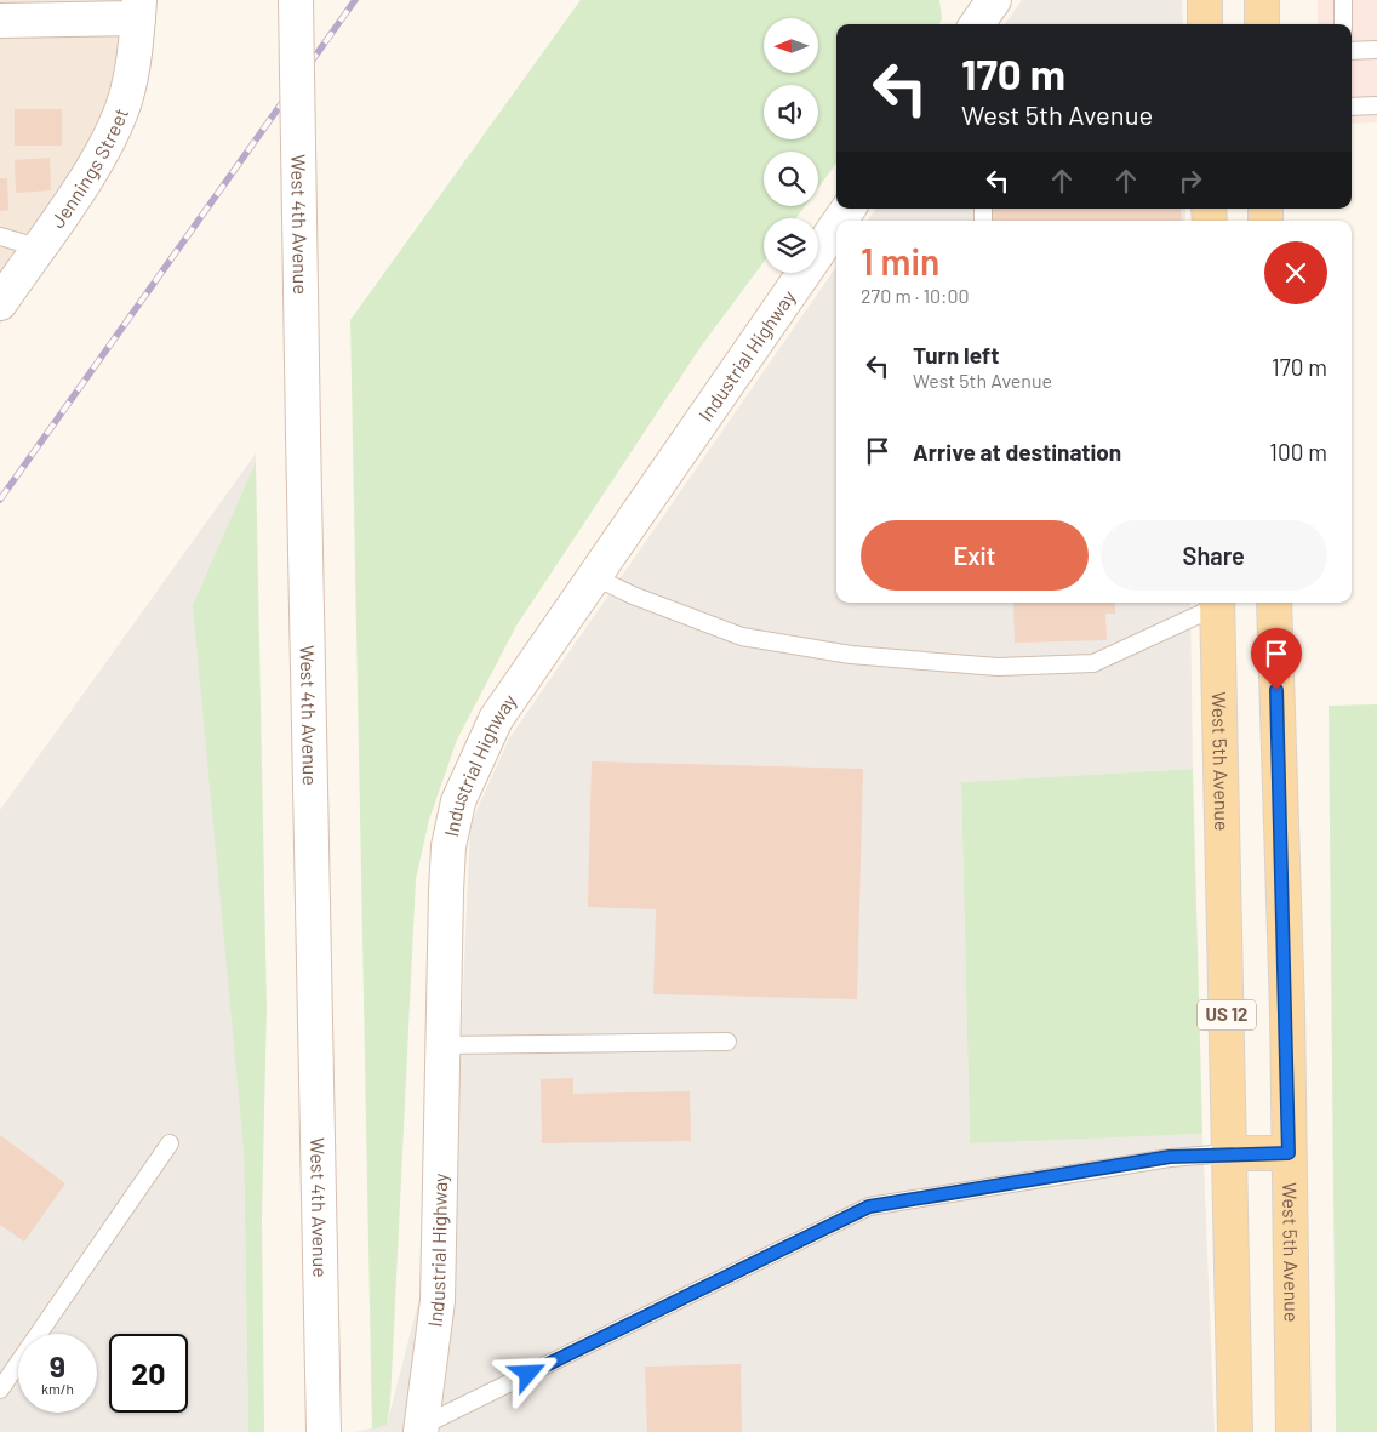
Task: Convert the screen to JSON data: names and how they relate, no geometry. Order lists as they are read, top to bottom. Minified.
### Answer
{"streets":{"main road":["West 5th Avenue","US 12"],"street":["Jennings Street","West 4th Avenue","Industrial Highway"]},"north":"left","page":{"turn":["170 m","West 5th Avenue"],"heading":["1 min","270 m · 10:00"],"list":[{"name":"Turn left","note":"West 5th Avenue","value":"170 m"},{"name":"Arrive at destination","value":"100 m"}],"buttons":["Exit","Share"],"speed":"9 km/h","limit":"20"}}
